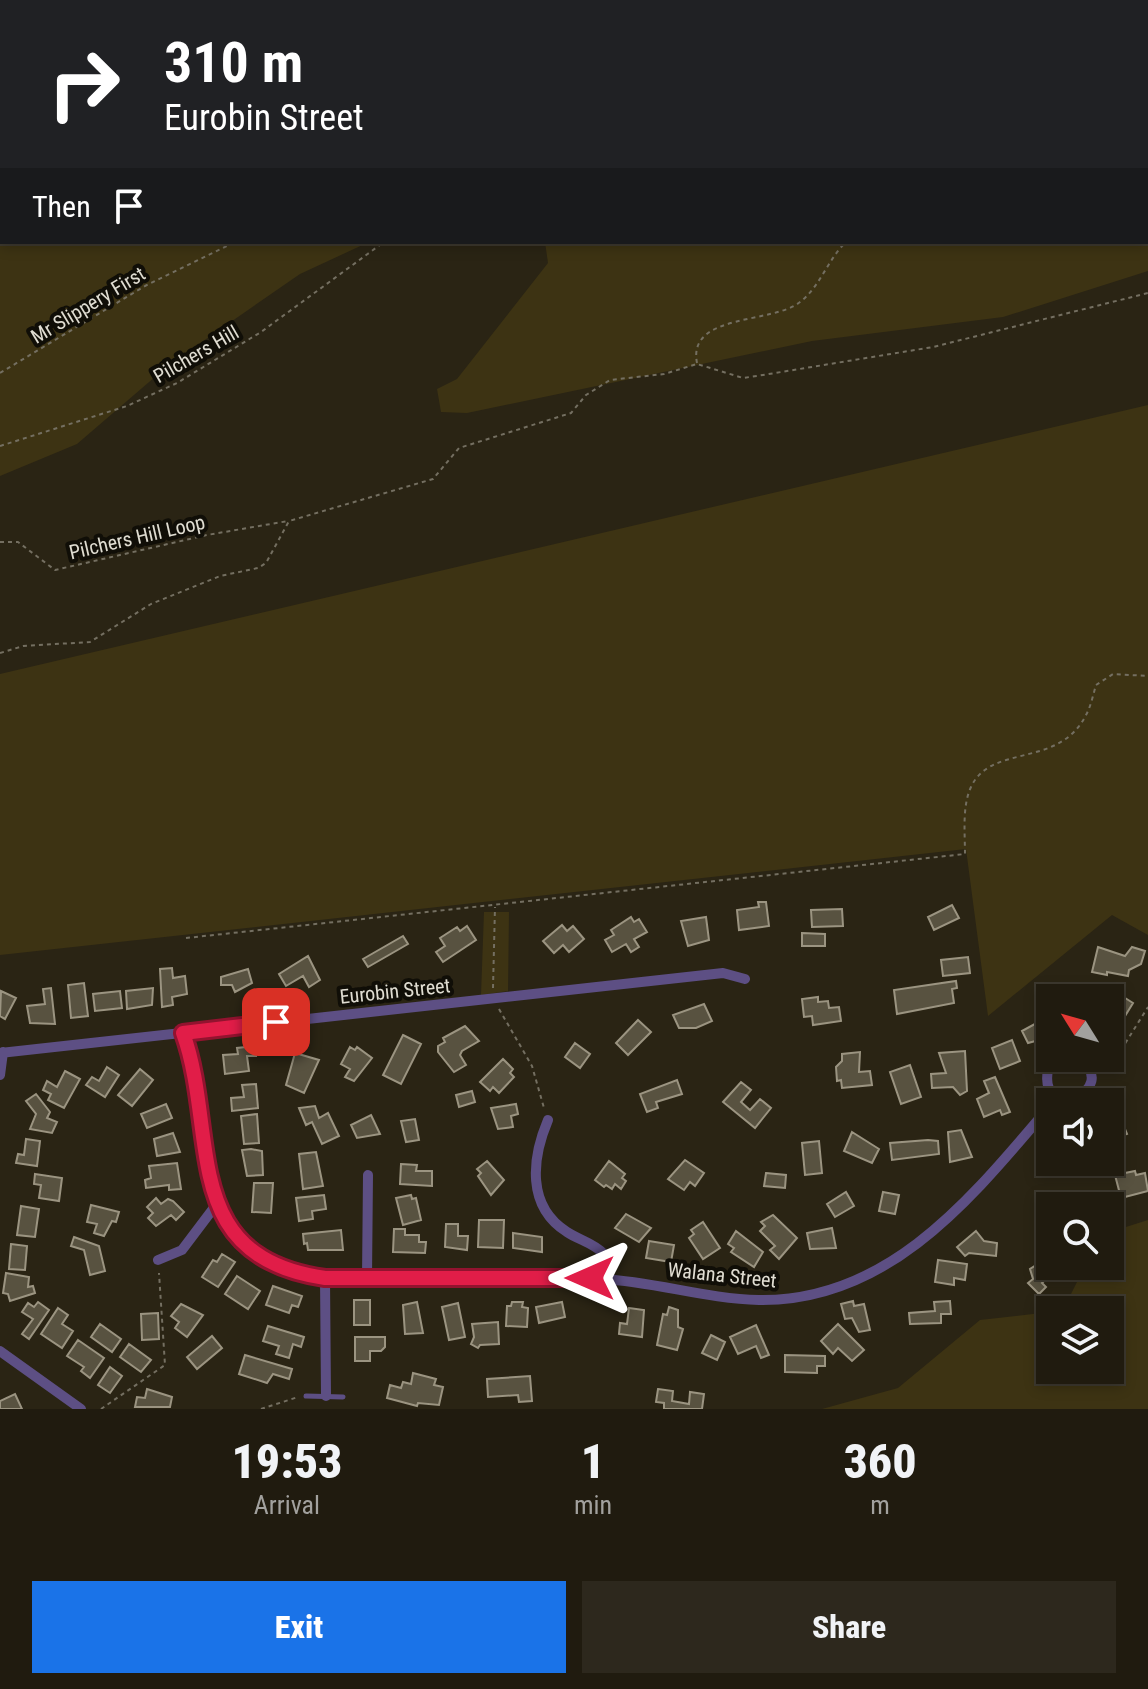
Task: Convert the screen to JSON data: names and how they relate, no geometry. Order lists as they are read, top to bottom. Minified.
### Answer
{"streets":{"street":["Eurobin Street","Walana Street"],"path":["Mr Slippery First","Pilchers Hill","Pilchers Hill Loop"]},"crossings":[["Eurobin Street","Walana Street"]],"north":"top left","page":{"turn":["310 m","Eurobin Street"],"then":"Then","eta":["19:53","Arrival","1","min","360","m"],"buttons":["Exit","Share"]}}
